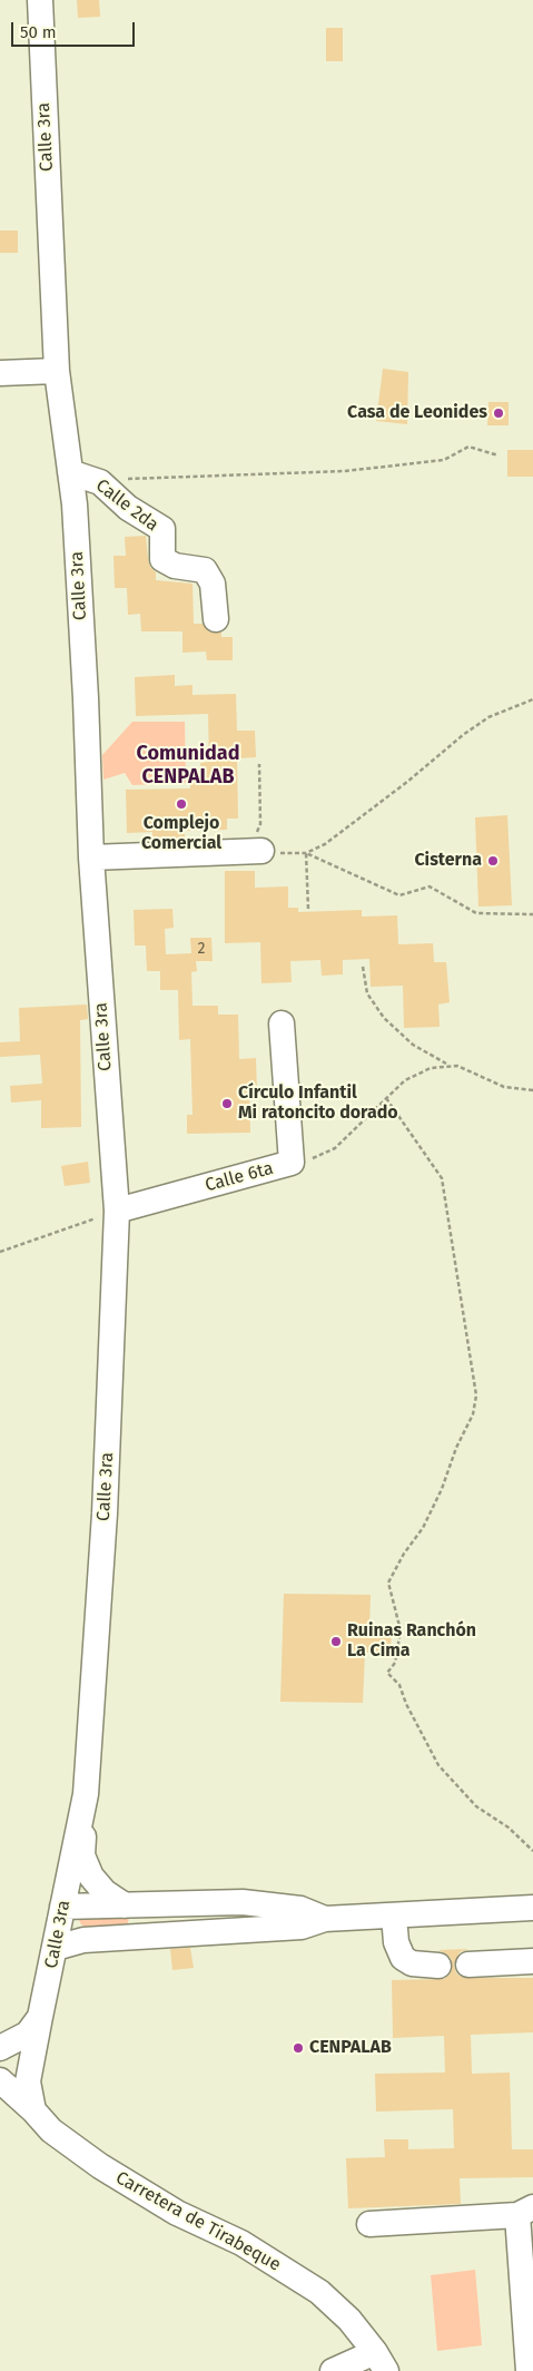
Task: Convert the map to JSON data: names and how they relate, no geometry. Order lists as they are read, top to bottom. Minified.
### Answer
{"streets":{"street":["Calle 3ra","Calle 2da","Calle 6ta","Carretera de Tirabeque"]},"crossings":[["Calle 3ra","Calle 2da"],["Calle 3ra","Calle 6ta"],["Calle 3ra","Carretera de Tirabeque"]],"districts":["Comunidad CENPALAB"],"places":["Casa de Leonides","Complejo Comercial","Cisterna","Círculo Infantil Mi ratoncito dorado","Ruinas Ranchón La Cima","CENPALAB"],"house_numbers":["2"],"scale_bar":"50 m"}
